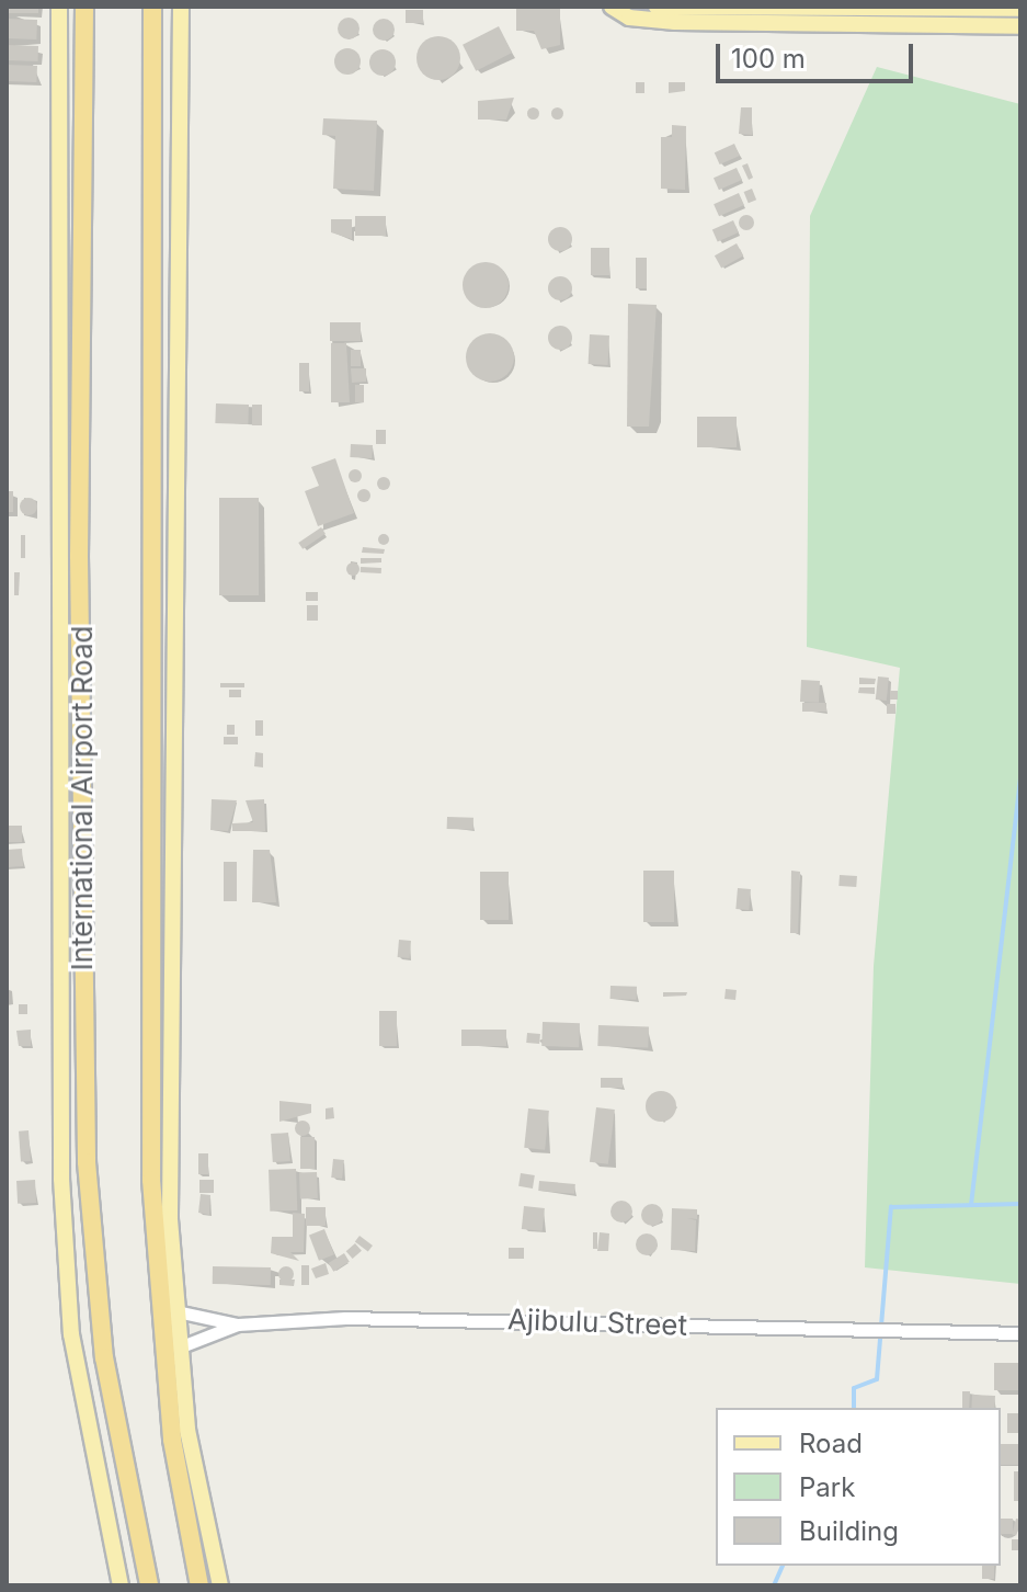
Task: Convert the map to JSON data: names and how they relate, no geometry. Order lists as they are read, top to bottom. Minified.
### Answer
{"streets":{"highway":["International Airport Road"],"street":["Ajibulu Street"]},"legend":["Road","Park","Building"],"scale_bar":"100 m"}
